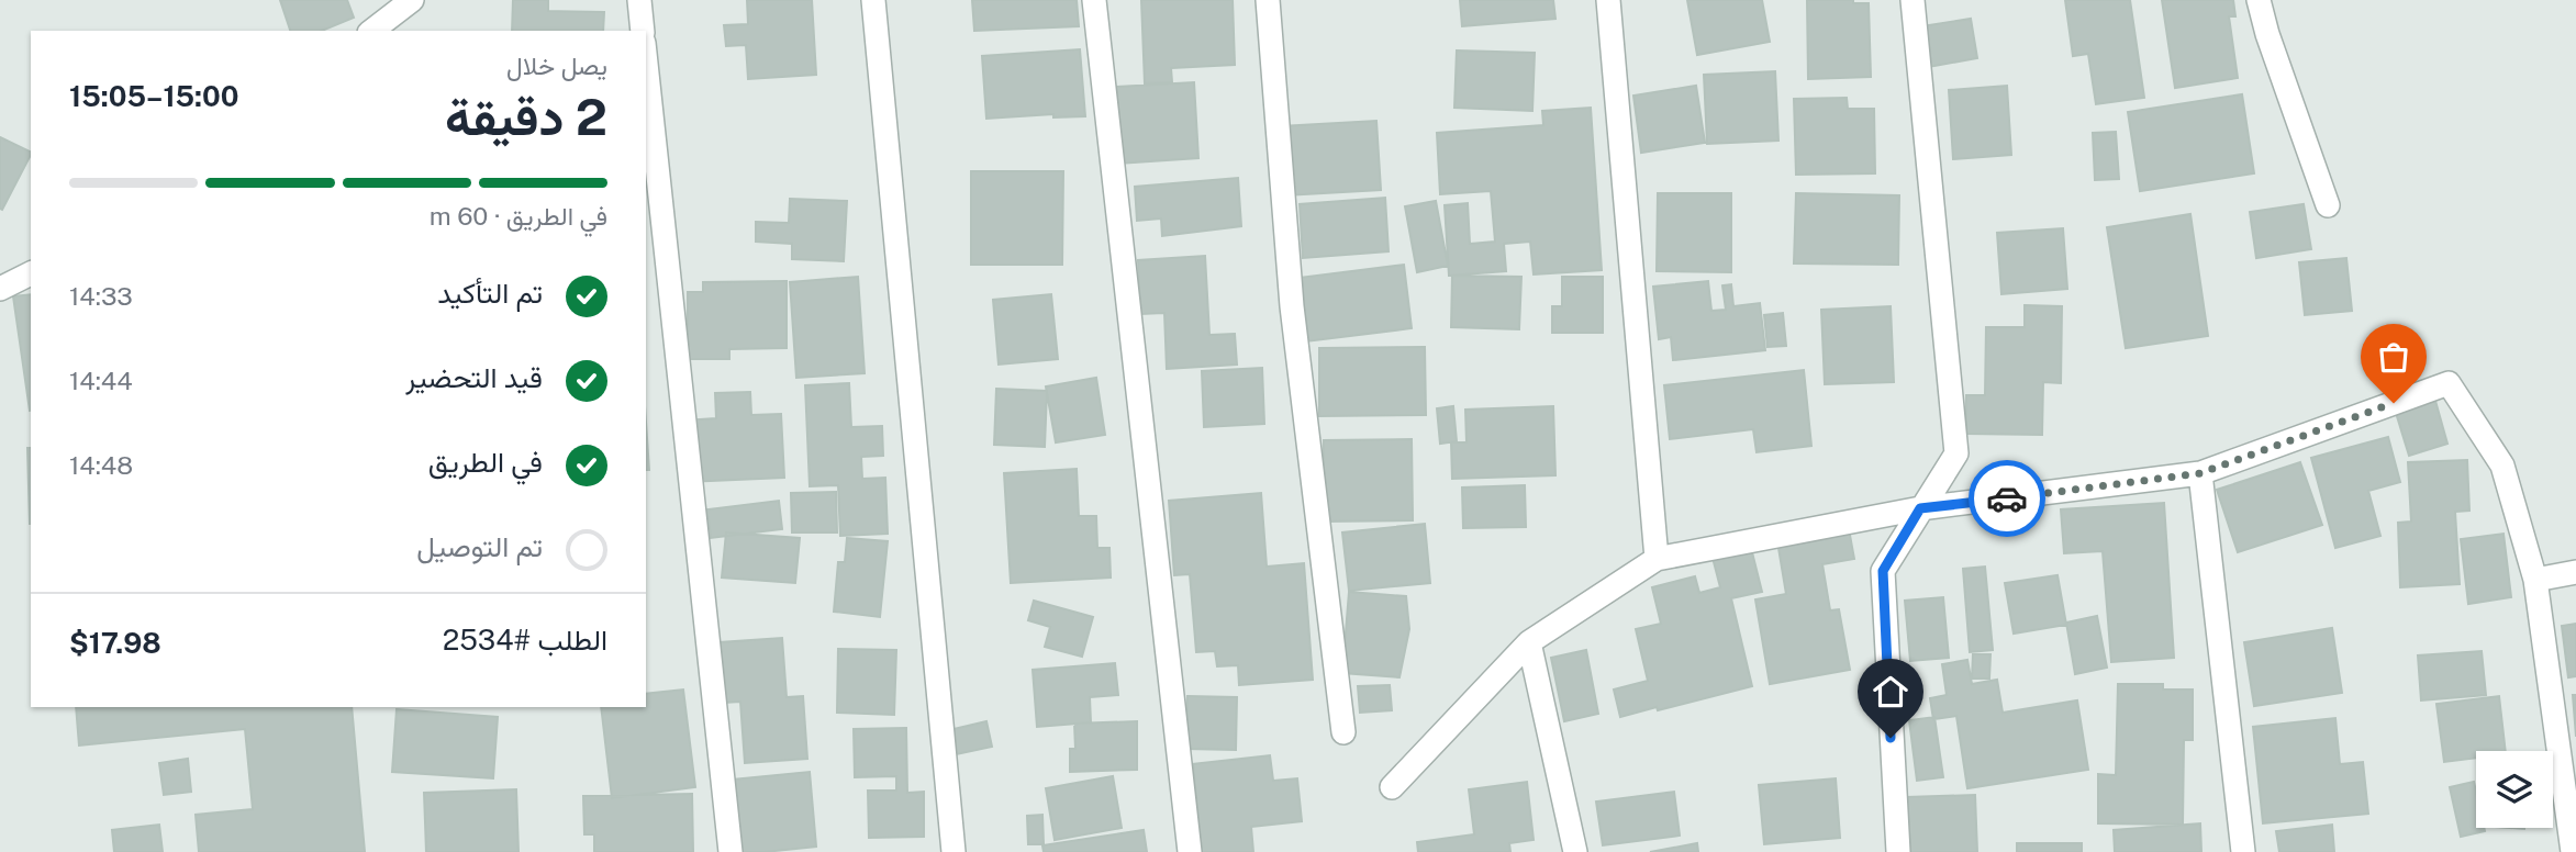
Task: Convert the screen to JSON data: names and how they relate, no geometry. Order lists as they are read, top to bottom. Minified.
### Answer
{"page":{"heading":["2 دقيقة","يصل خلال","15:00–15:05"],"panel":["الطلب #2534","$17.98"],"bar":"في الطريق · 60 m","list":[["تم التأكيد","14:33"],["قيد التحضير","14:44"],["في الطريق","14:48"],"تم التوصيل"]}}
